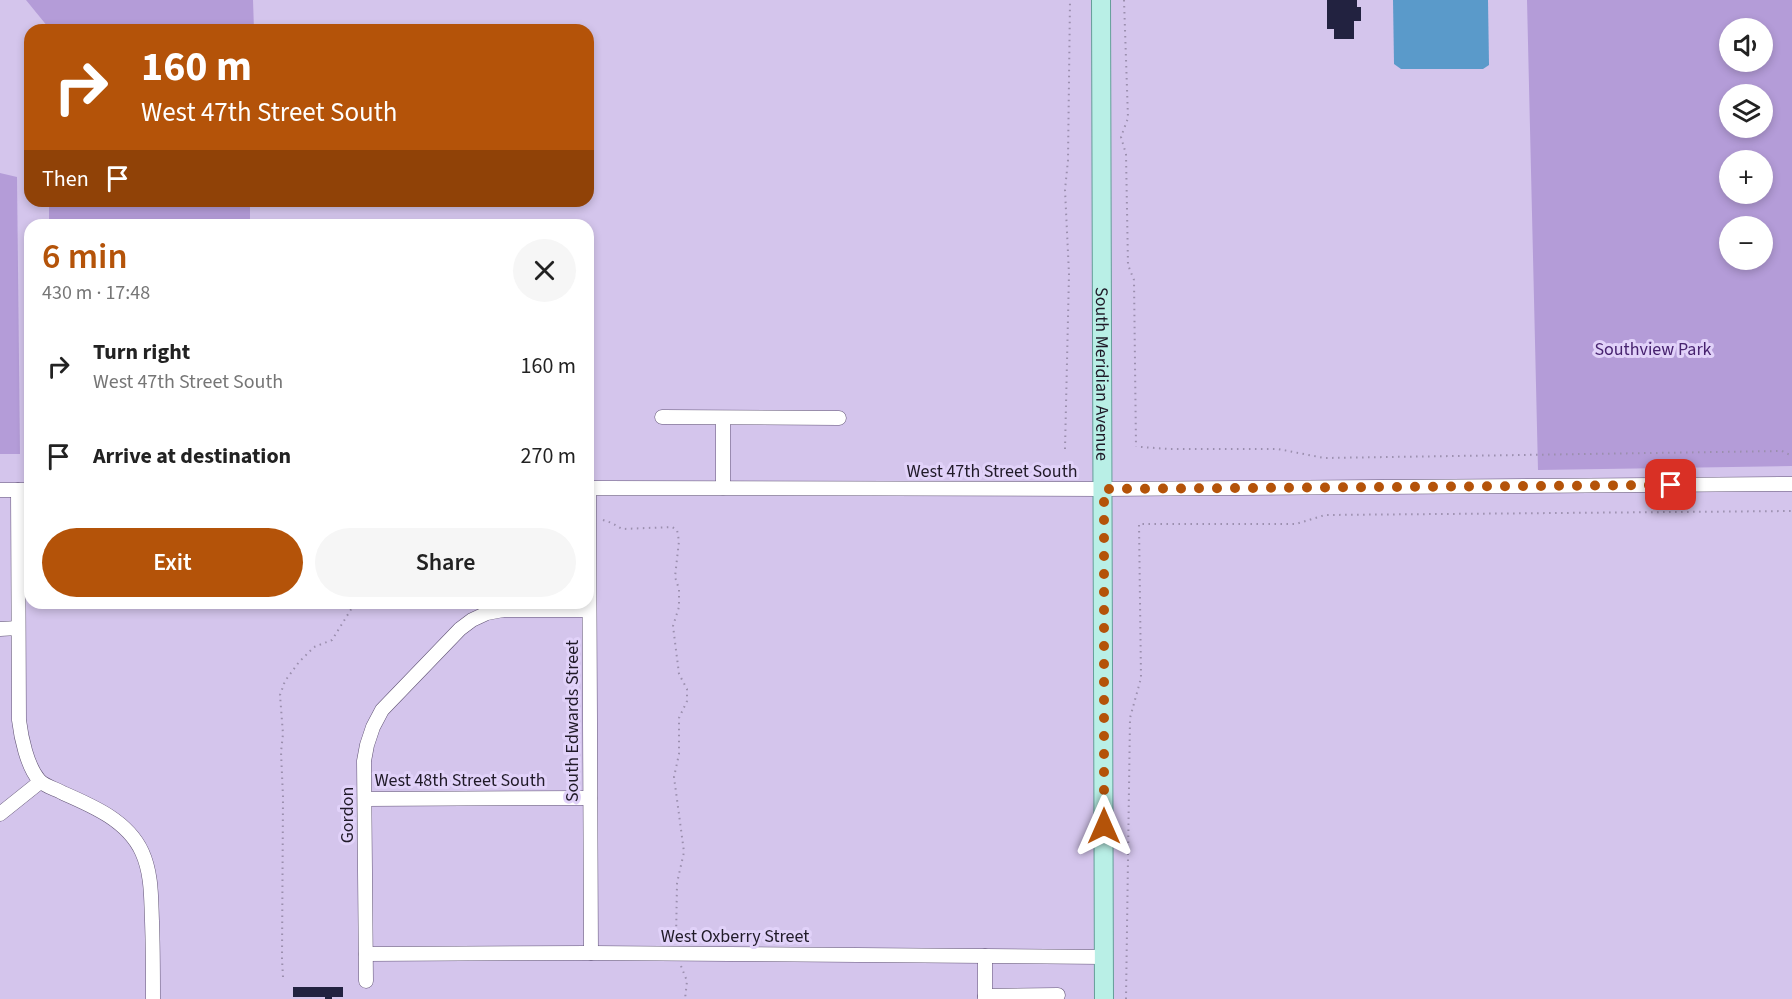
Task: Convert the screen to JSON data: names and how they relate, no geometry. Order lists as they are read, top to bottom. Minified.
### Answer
{"streets":{"main road":["South Meridian Avenue"],"street":["West 47th Street South","South Edwards Street","West 48th Street South","Gordon","West Oxberry Street"]},"crossings":[["South Meridian Avenue","West 47th Street South"],["South Meridian Avenue","West Oxberry Street"],["South Edwards Street","West 48th Street South"],["South Edwards Street","Gordon"],["South Edwards Street","West Oxberry Street"],["West 48th Street South","Gordon"],["Gordon","West Oxberry Street"]],"parks":["Southview Park"],"page":{"map_buttons":["+","−"],"turn":["160 m","West 47th Street South"],"then":"Then","heading":["6 min","430 m · 17:48"],"list":[{"name":"Turn right","note":"West 47th Street South","value":"160 m"},{"name":"Arrive at destination","value":"270 m"}],"buttons":["Exit","Share"]}}
